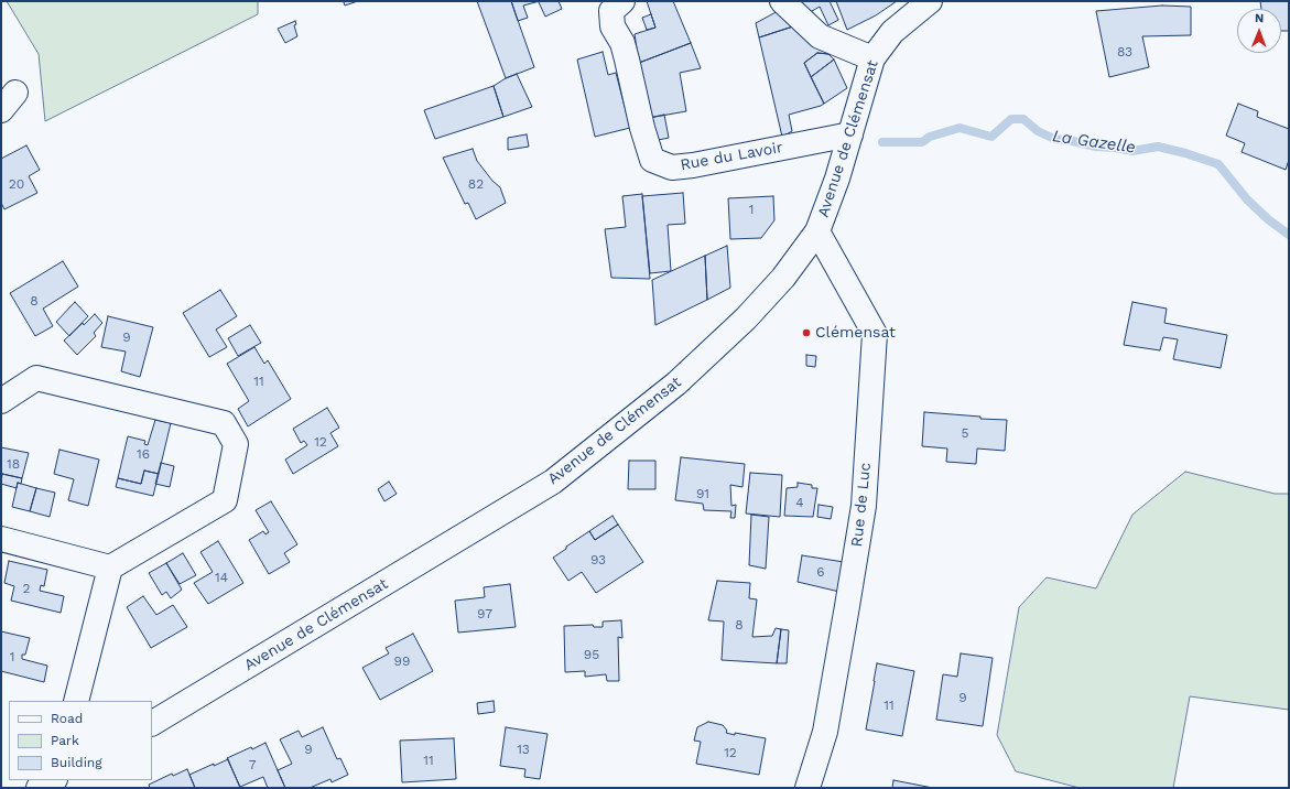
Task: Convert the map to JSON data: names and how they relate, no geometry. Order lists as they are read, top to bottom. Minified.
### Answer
{"streets":{"street":["Avenue de Clémensat","Rue du Lavoir","Rue de Luc"]},"crossings":[["Avenue de Clémensat","Rue du Lavoir"],["Avenue de Clémensat","Rue de Luc"]],"water":["La Gazelle"],"places":["Clémensat"],"house_numbers":["83","20","82","1","8","9","11","5","12","16","18","91","4","93","6","14","2","97","8","95","1","99","9","11","9","13","12","11","7"],"legend":["Road","Park","Building"],"north":"top"}
